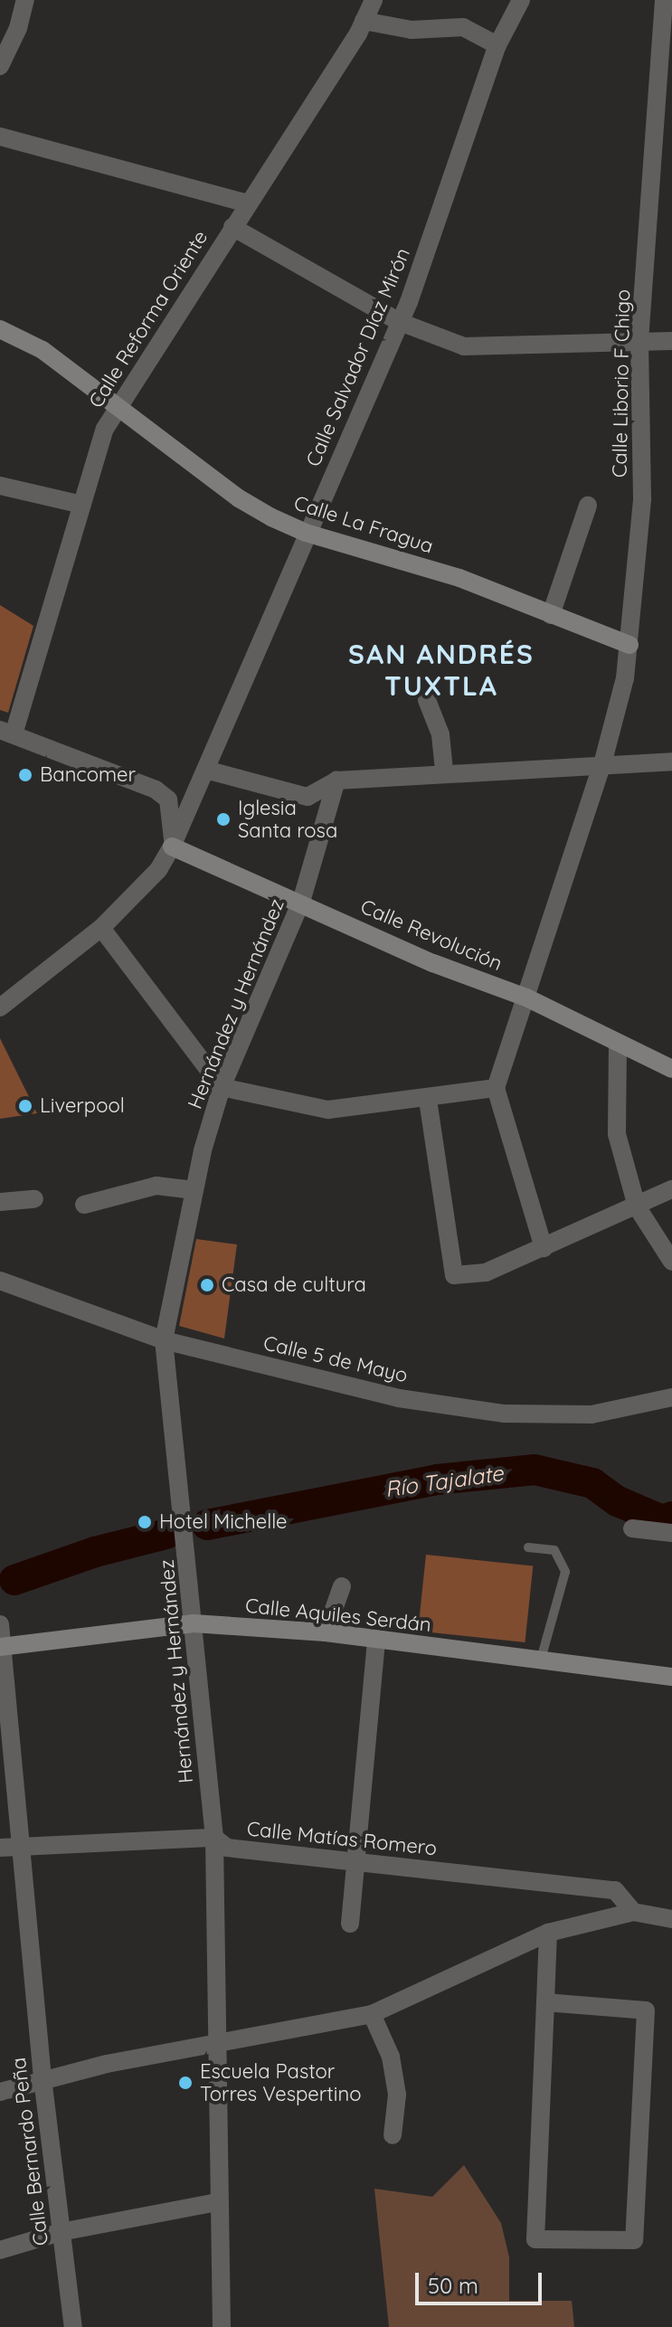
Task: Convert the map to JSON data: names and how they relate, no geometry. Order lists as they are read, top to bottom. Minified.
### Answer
{"streets":{"street":["Calle Reforma Oriente","Calle Salvador Díaz Mirón","Calle Liborio F Chigo","Calle La Fragua","Calle Revolución","Hernández y Hernández","Calle 5 de Mayo","Calle Aquiles Serdán","Calle Matías Romero","Calle Bernardo Peña"]},"crossings":[["Calle Reforma Oriente","Calle La Fragua"],["Calle Salvador Díaz Mirón","Calle La Fragua"],["Calle Salvador Díaz Mirón","Calle Revolución"],["Calle Liborio F Chigo","Calle La Fragua"],["Calle Liborio F Chigo","Calle Revolución"],["Calle Revolución","Hernández y Hernández"],["Hernández y Hernández","Calle 5 de Mayo"],["Hernández y Hernández","Calle Aquiles Serdán"],["Hernández y Hernández","Calle Matías Romero"],["Calle Aquiles Serdán","Calle Bernardo Peña"],["Calle Matías Romero","Calle Bernardo Peña"]],"districts":["SAN ANDRÉS TUXTLA"],"water":["Río Tajalate"],"places":["Bancomer","Iglesia Santa rosa","Liverpool","Casa de cultura","Hotel Michelle","Escuela Pastor Torres Vespertino"],"scale_bar":"50 m"}
